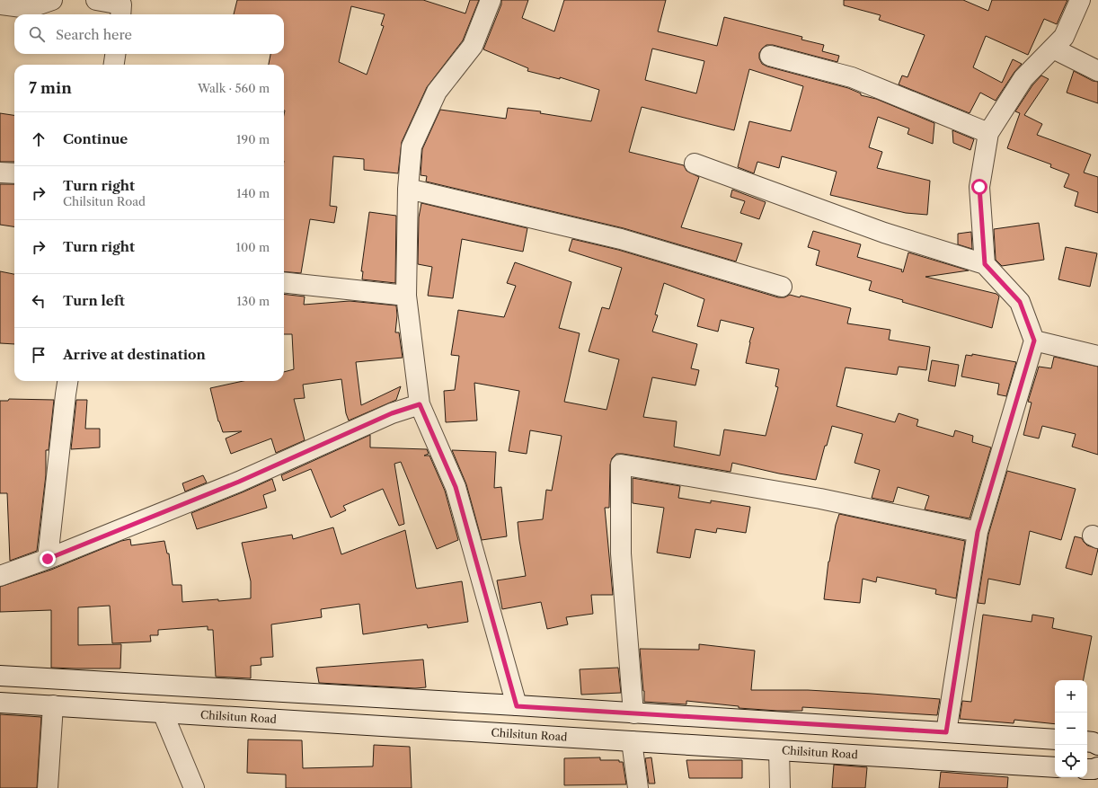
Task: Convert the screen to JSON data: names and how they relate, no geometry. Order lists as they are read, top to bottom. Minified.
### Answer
{"streets":{"street":["Chilsitun Road"]},"page":{"search":"Search here","heading":["7 min","Walk · 560 m"],"list":[["Continue","190 m"],["Turn right","Chilsitun Road","140 m"],["Turn right","100 m"],["Turn left","130 m"],"Arrive at destination"],"map_buttons":["+","−"]}}
